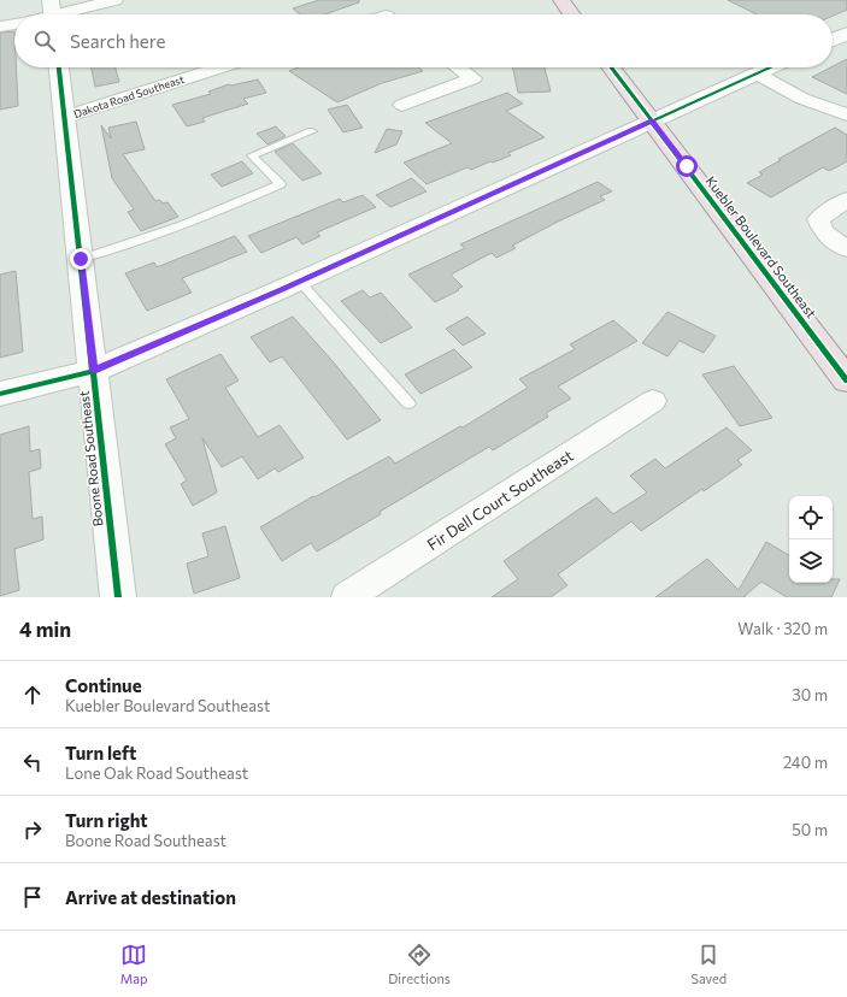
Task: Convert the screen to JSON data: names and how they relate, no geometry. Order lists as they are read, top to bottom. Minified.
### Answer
{"streets":{"main road":["Kuebler Boulevard Southeast"],"street":["Dakota Road Southeast","Boone Road Southeast","Fir Dell Court Southeast"]},"crossings":[["Dakota Road Southeast","Boone Road Southeast"]],"page":{"search":"Search here","heading":["4 min","Walk · 320 m"],"list":[["Continue","Kuebler Boulevard Southeast","30 m"],["Turn left","Lone Oak Road Southeast","240 m"],["Turn right","Boone Road Southeast","50 m"],"Arrive at destination"],"nav":["Map","Directions","Saved"]}}
